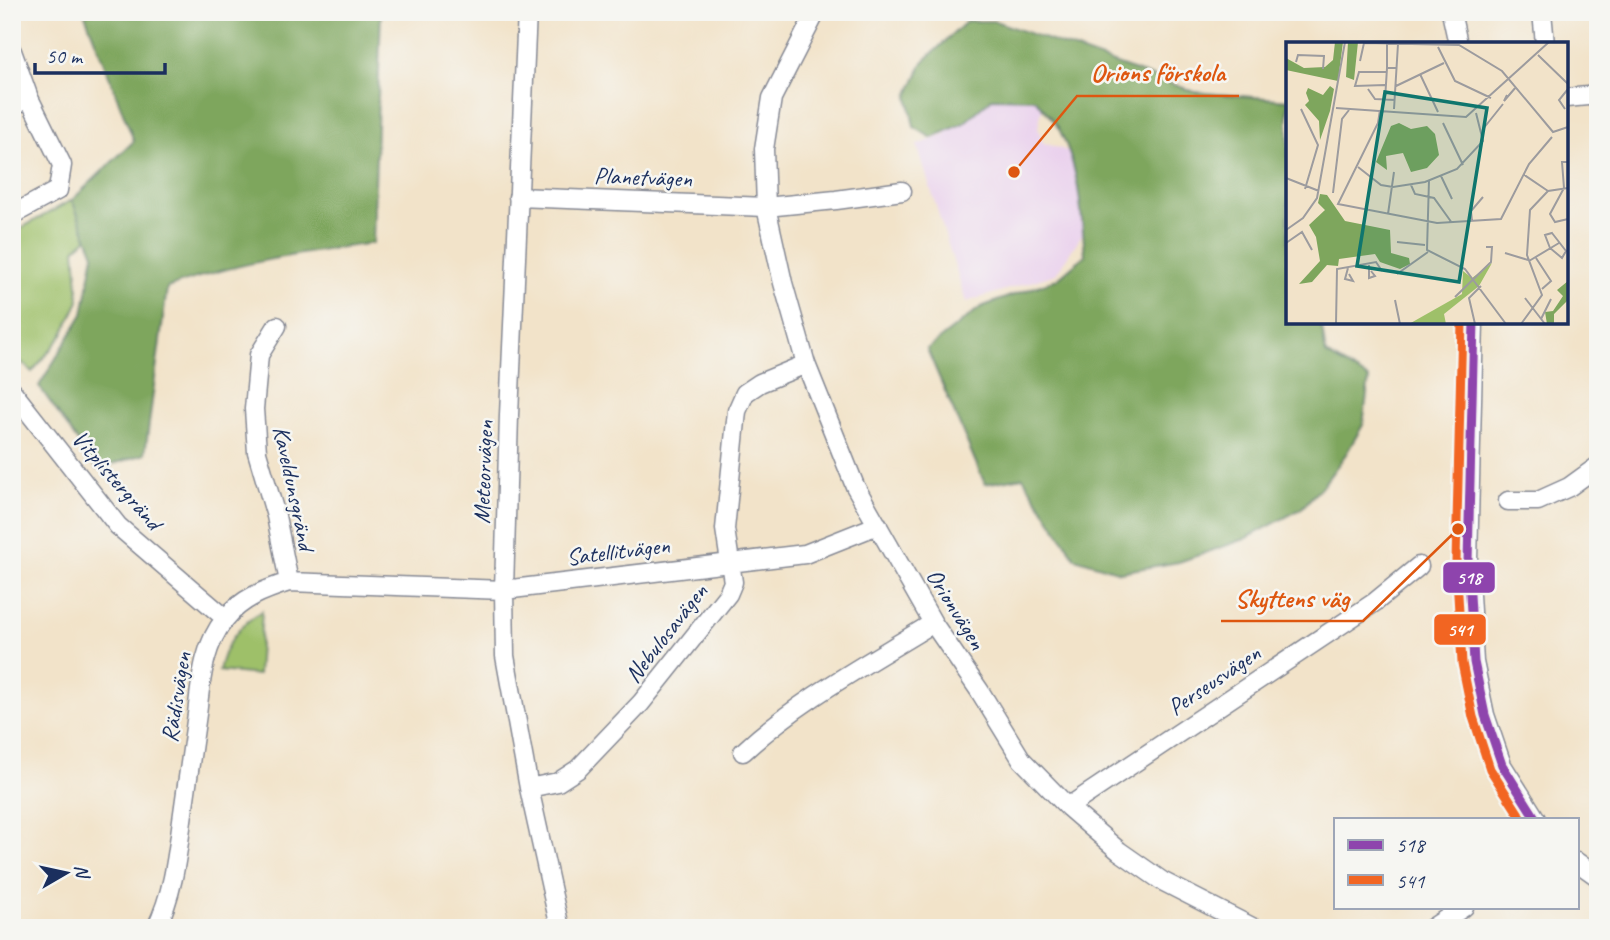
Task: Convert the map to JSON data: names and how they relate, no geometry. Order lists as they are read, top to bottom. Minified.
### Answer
{"streets":{"street":["Planetvägen","Meteorvägen","Vitplistergränd","Kaveldunsgränd","Satellitvägen","Orionvägen","Nebulosavägen","Perseusvägen","Rädisvägen"]},"crossings":[["Planetvägen","Meteorvägen"],["Planetvägen","Orionvägen"],["Meteorvägen","Satellitvägen"],["Meteorvägen","Nebulosavägen"],["Vitplistergränd","Rädisvägen"],["Kaveldunsgränd","Rädisvägen"],["Satellitvägen","Orionvägen"],["Satellitvägen","Nebulosavägen"],["Satellitvägen","Rädisvägen"],["Orionvägen","Nebulosavägen"],["Orionvägen","Perseusvägen"]],"places":["Orions förskola","Skyttens väg"],"lines":["transit line 518","transit line 541"],"legend":["518","541"],"scale_bar":"50 m","north":"right"}
